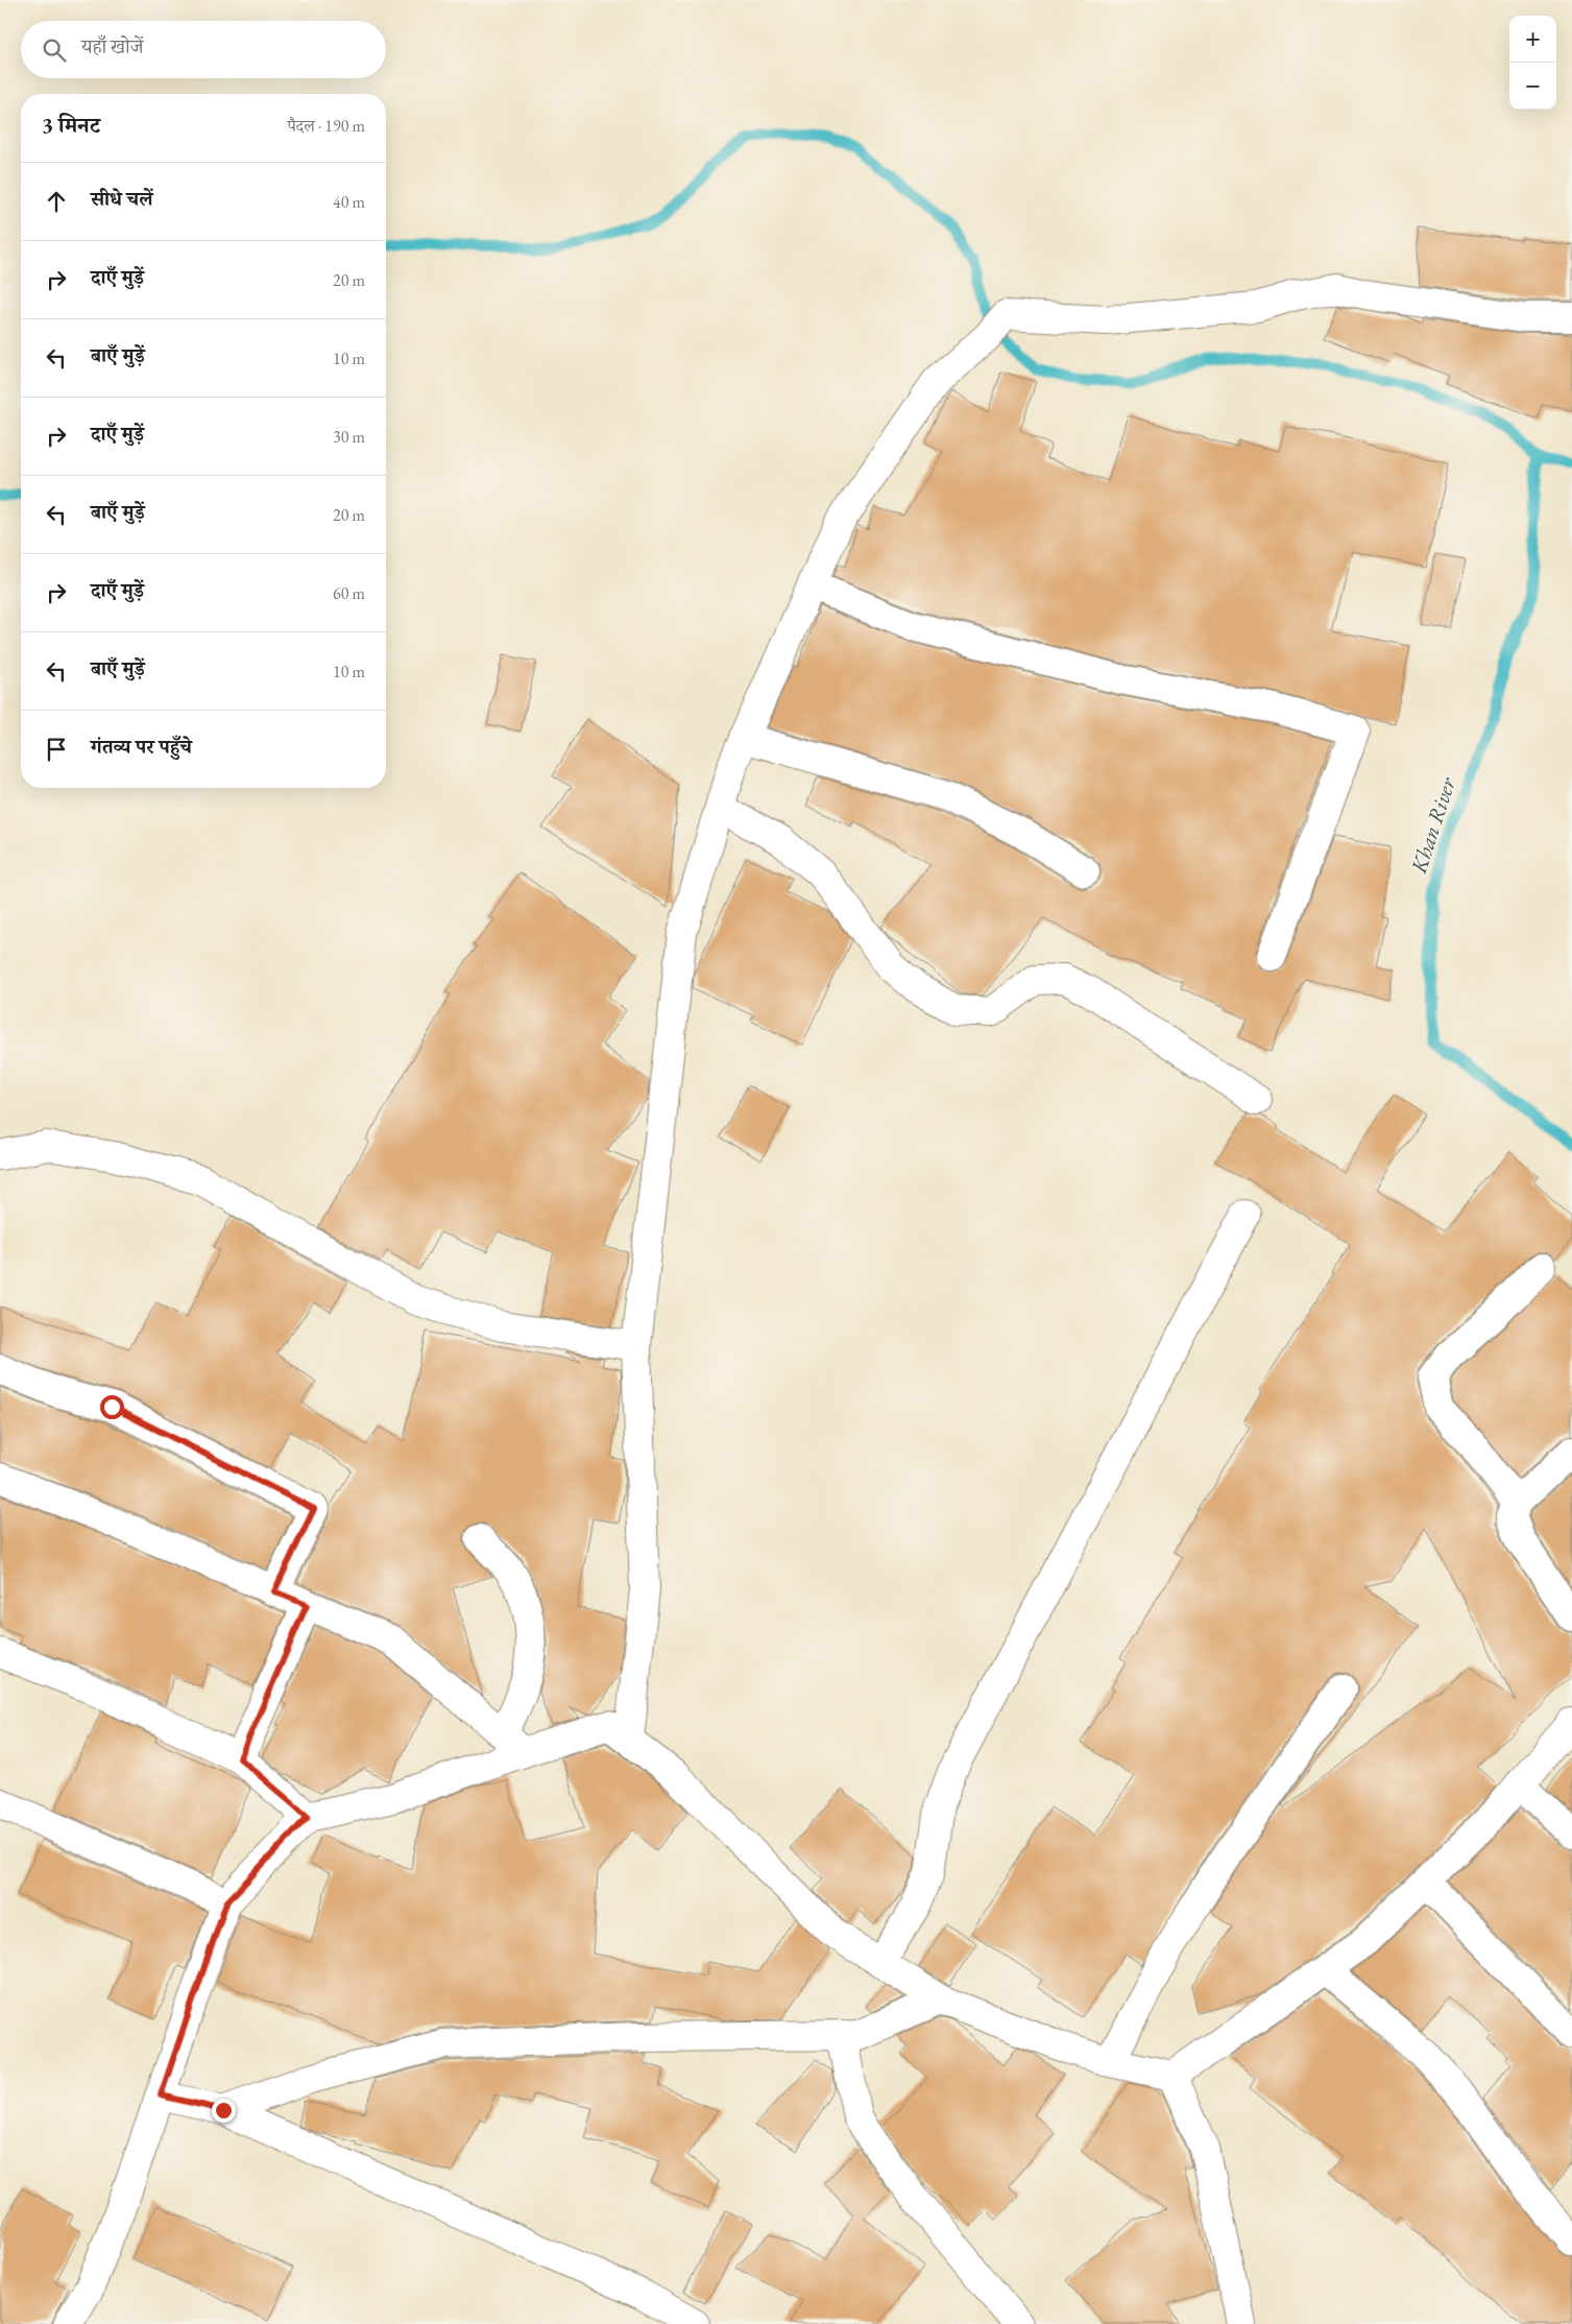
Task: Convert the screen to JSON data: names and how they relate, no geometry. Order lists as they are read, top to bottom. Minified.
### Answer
{"water":["Khan River"],"page":{"map_buttons":["+","−"],"search":"यहाँ खोजें","heading":["3 मिनट","पैदल · 190 m"],"list":[["सीधे चलें","40 m"],["दाएँ मुड़ें","20 m"],["बाएँ मुड़ें","10 m"],["दाएँ मुड़ें","30 m"],["बाएँ मुड़ें","20 m"],["दाएँ मुड़ें","60 m"],["बाएँ मुड़ें","10 m"],"गंतव्य पर पहुँचे"]}}
